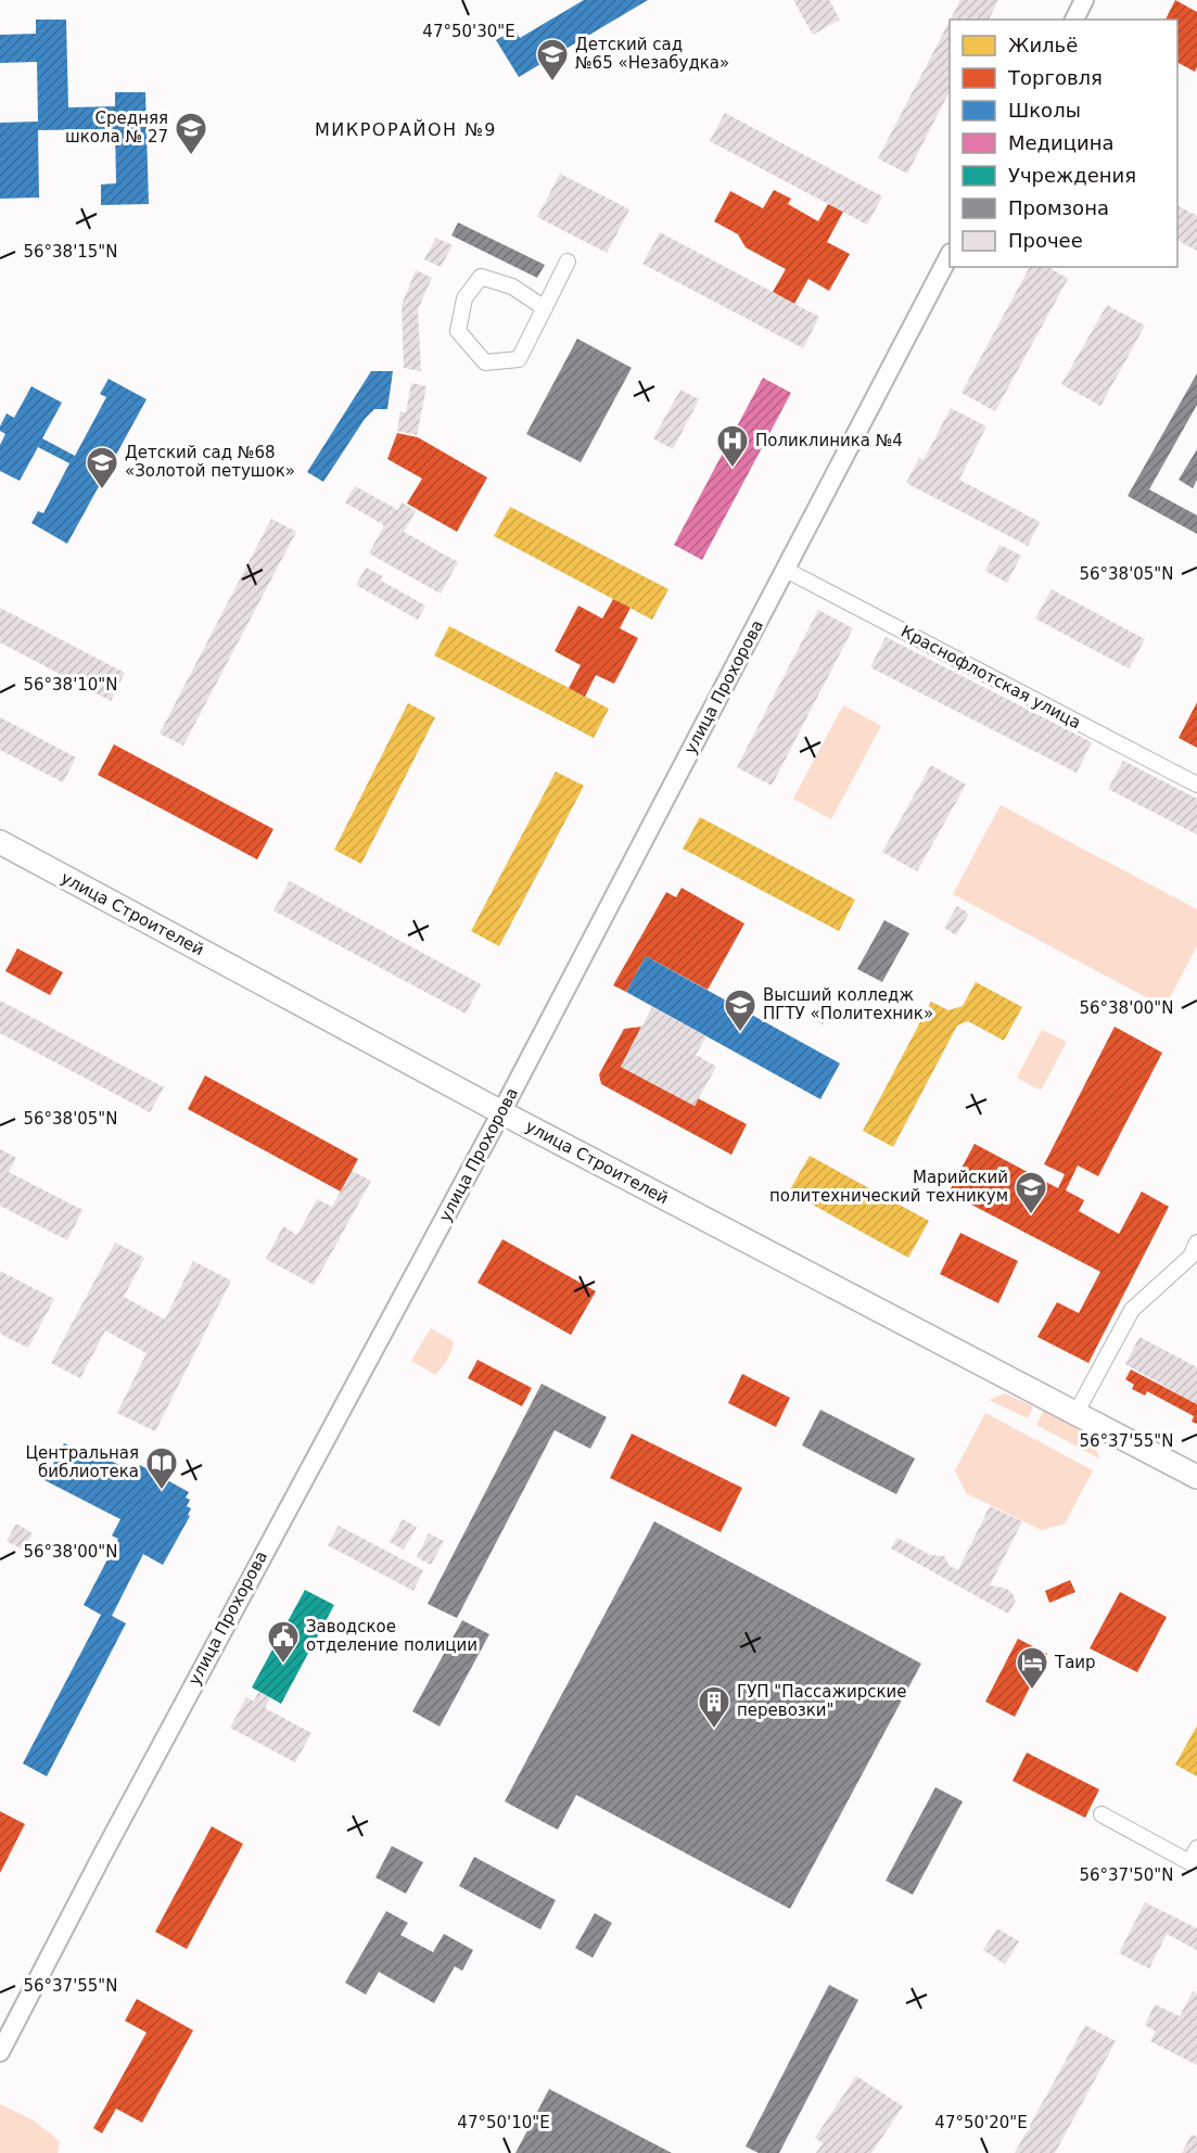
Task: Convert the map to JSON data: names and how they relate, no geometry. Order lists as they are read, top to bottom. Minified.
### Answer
{"streets":{"main road":["улица Строителей"],"street":["Краснофлотская улица","улица Прохорова"]},"crossings":[["Краснофлотская улица","улица Прохорова"],["улица Прохорова","улица Строителей"]],"districts":["МИКРОРАЙОН №9"],"places":{"school or university":["Детский сад №65 «Незабудка»","Средняя школа № 27","Детский сад №68 «Золотой петушок»","Высший колледж ПГТУ «Политехник»","Марийский политехнический техникум"],"hospital":["Поликлиника №4"],"library":["Центральная библиотека"],"public building":["Заводское отделение полиции"],"hotel":["Таир"],"building":["ГУП \"Пассажирские перевозки\""]},"legend":["Жильё","Торговля","Школы","Медицина","Учреждения","Промзона","Прочее"],"coordinates":["47°50'30\"E","56°38'15\"N","56°38'05\"N","56°38'10\"N","56°38'00\"N","56°37'55\"N","56°37'50\"N","47°50'10\"E","47°50'20\"E"]}
